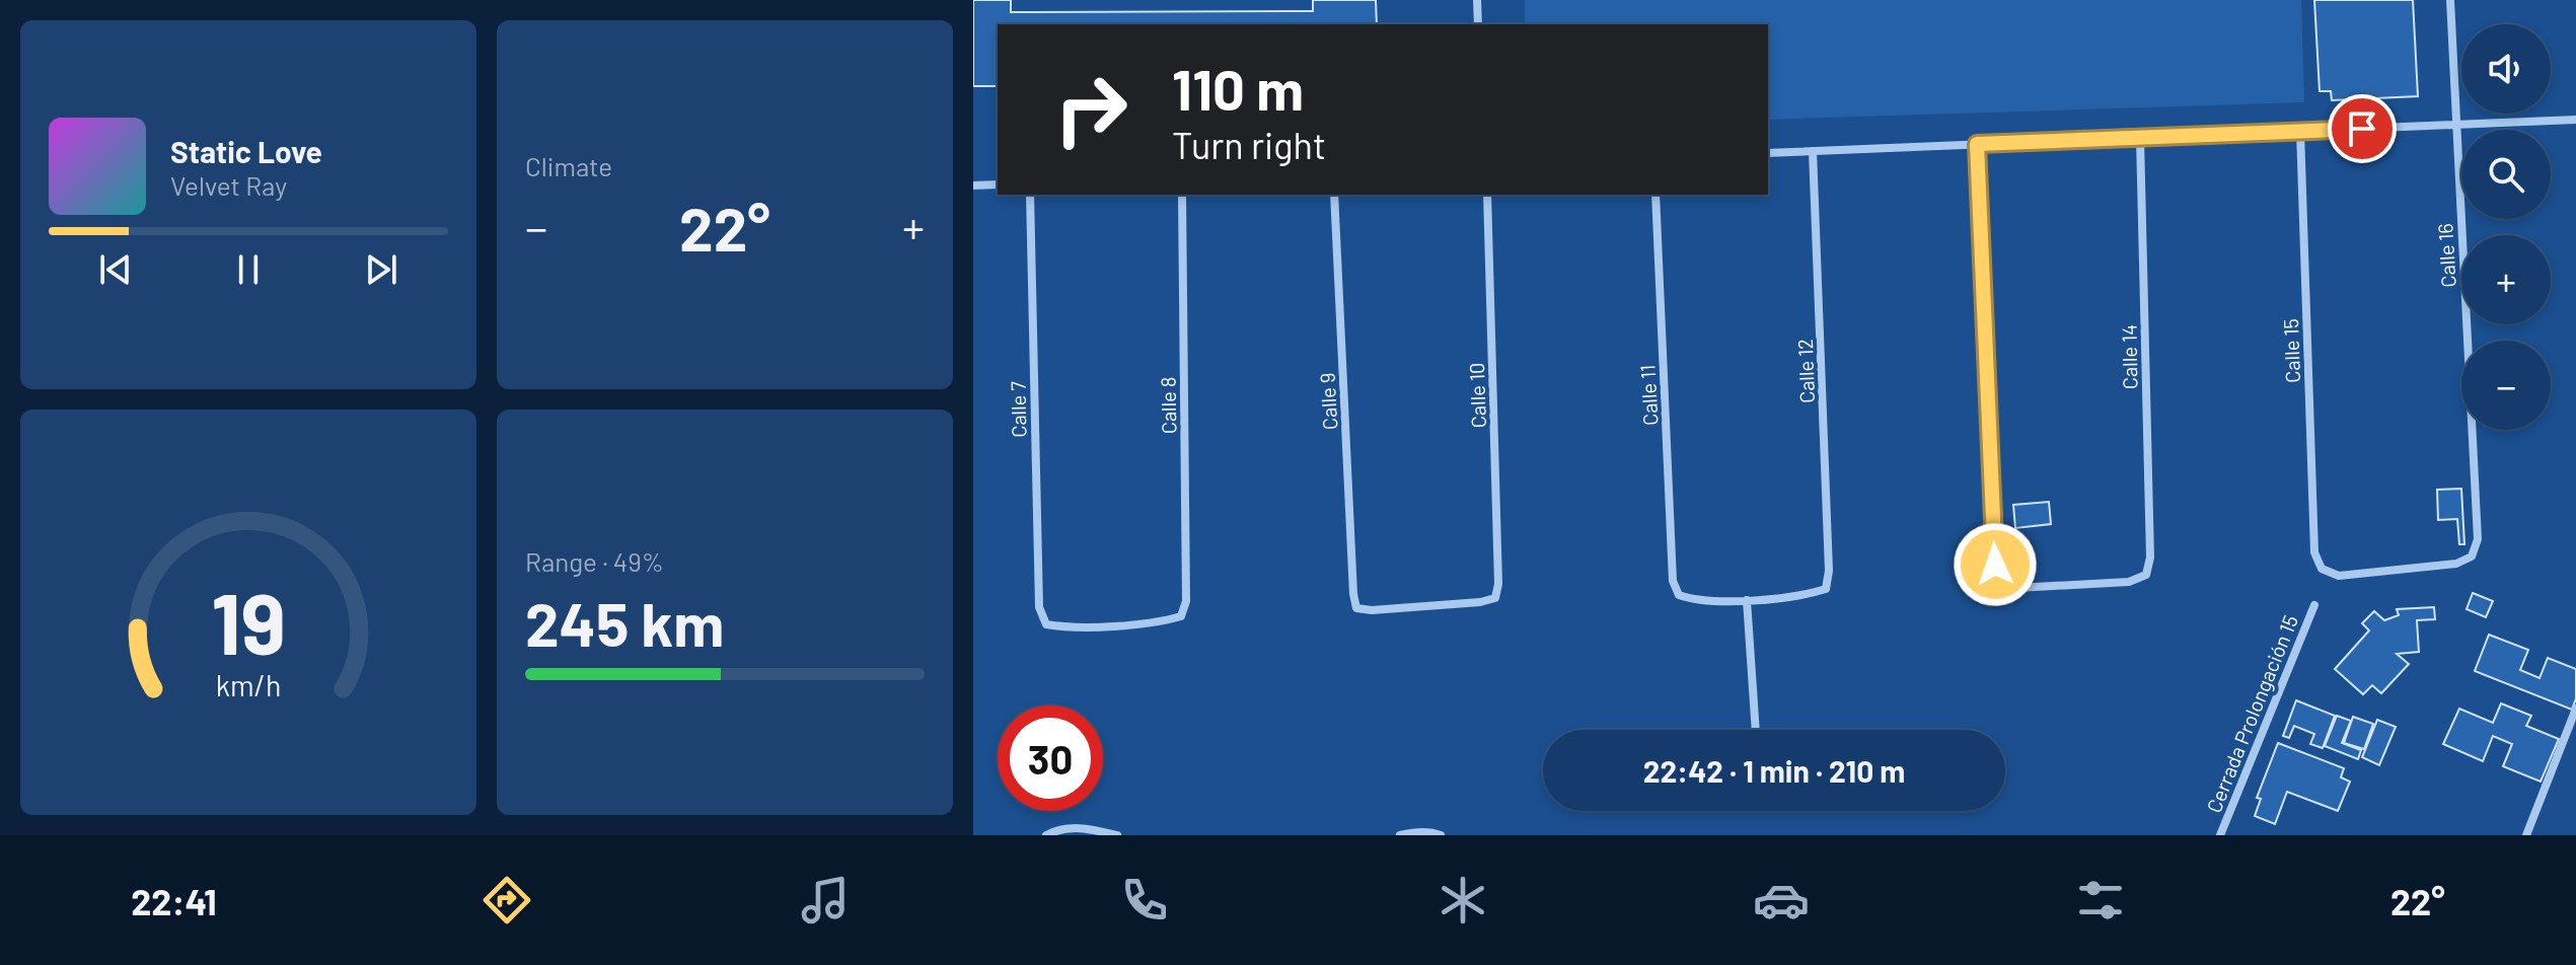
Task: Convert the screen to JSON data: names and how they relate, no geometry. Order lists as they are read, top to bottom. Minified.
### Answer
{"streets":{"street":["Calle 16","Calle 15","Calle 14","Calle 12","Calle 10","Calle 11","Calle 9","Calle 8","Calle 7","Cerrada Prolongación 15"]},"crossings":[["Calle 16","Calle 15"],["Calle 12","Calle 11"],["Calle 10","Calle 9"],["Calle 8","Calle 7"]],"page":{"tile":["Climate",["Range · 49%","245 km"]],"map_buttons":["+","−"],"turn":["110 m","Turn right"],"song":["Static Love","Velvet Ray"],"heat":["−","22°","+"],"limit":"30","trip":"22:42 · 1 min · 210 m","tabs":["22:41","22°"],"gauge":["19","km/h"]}}
